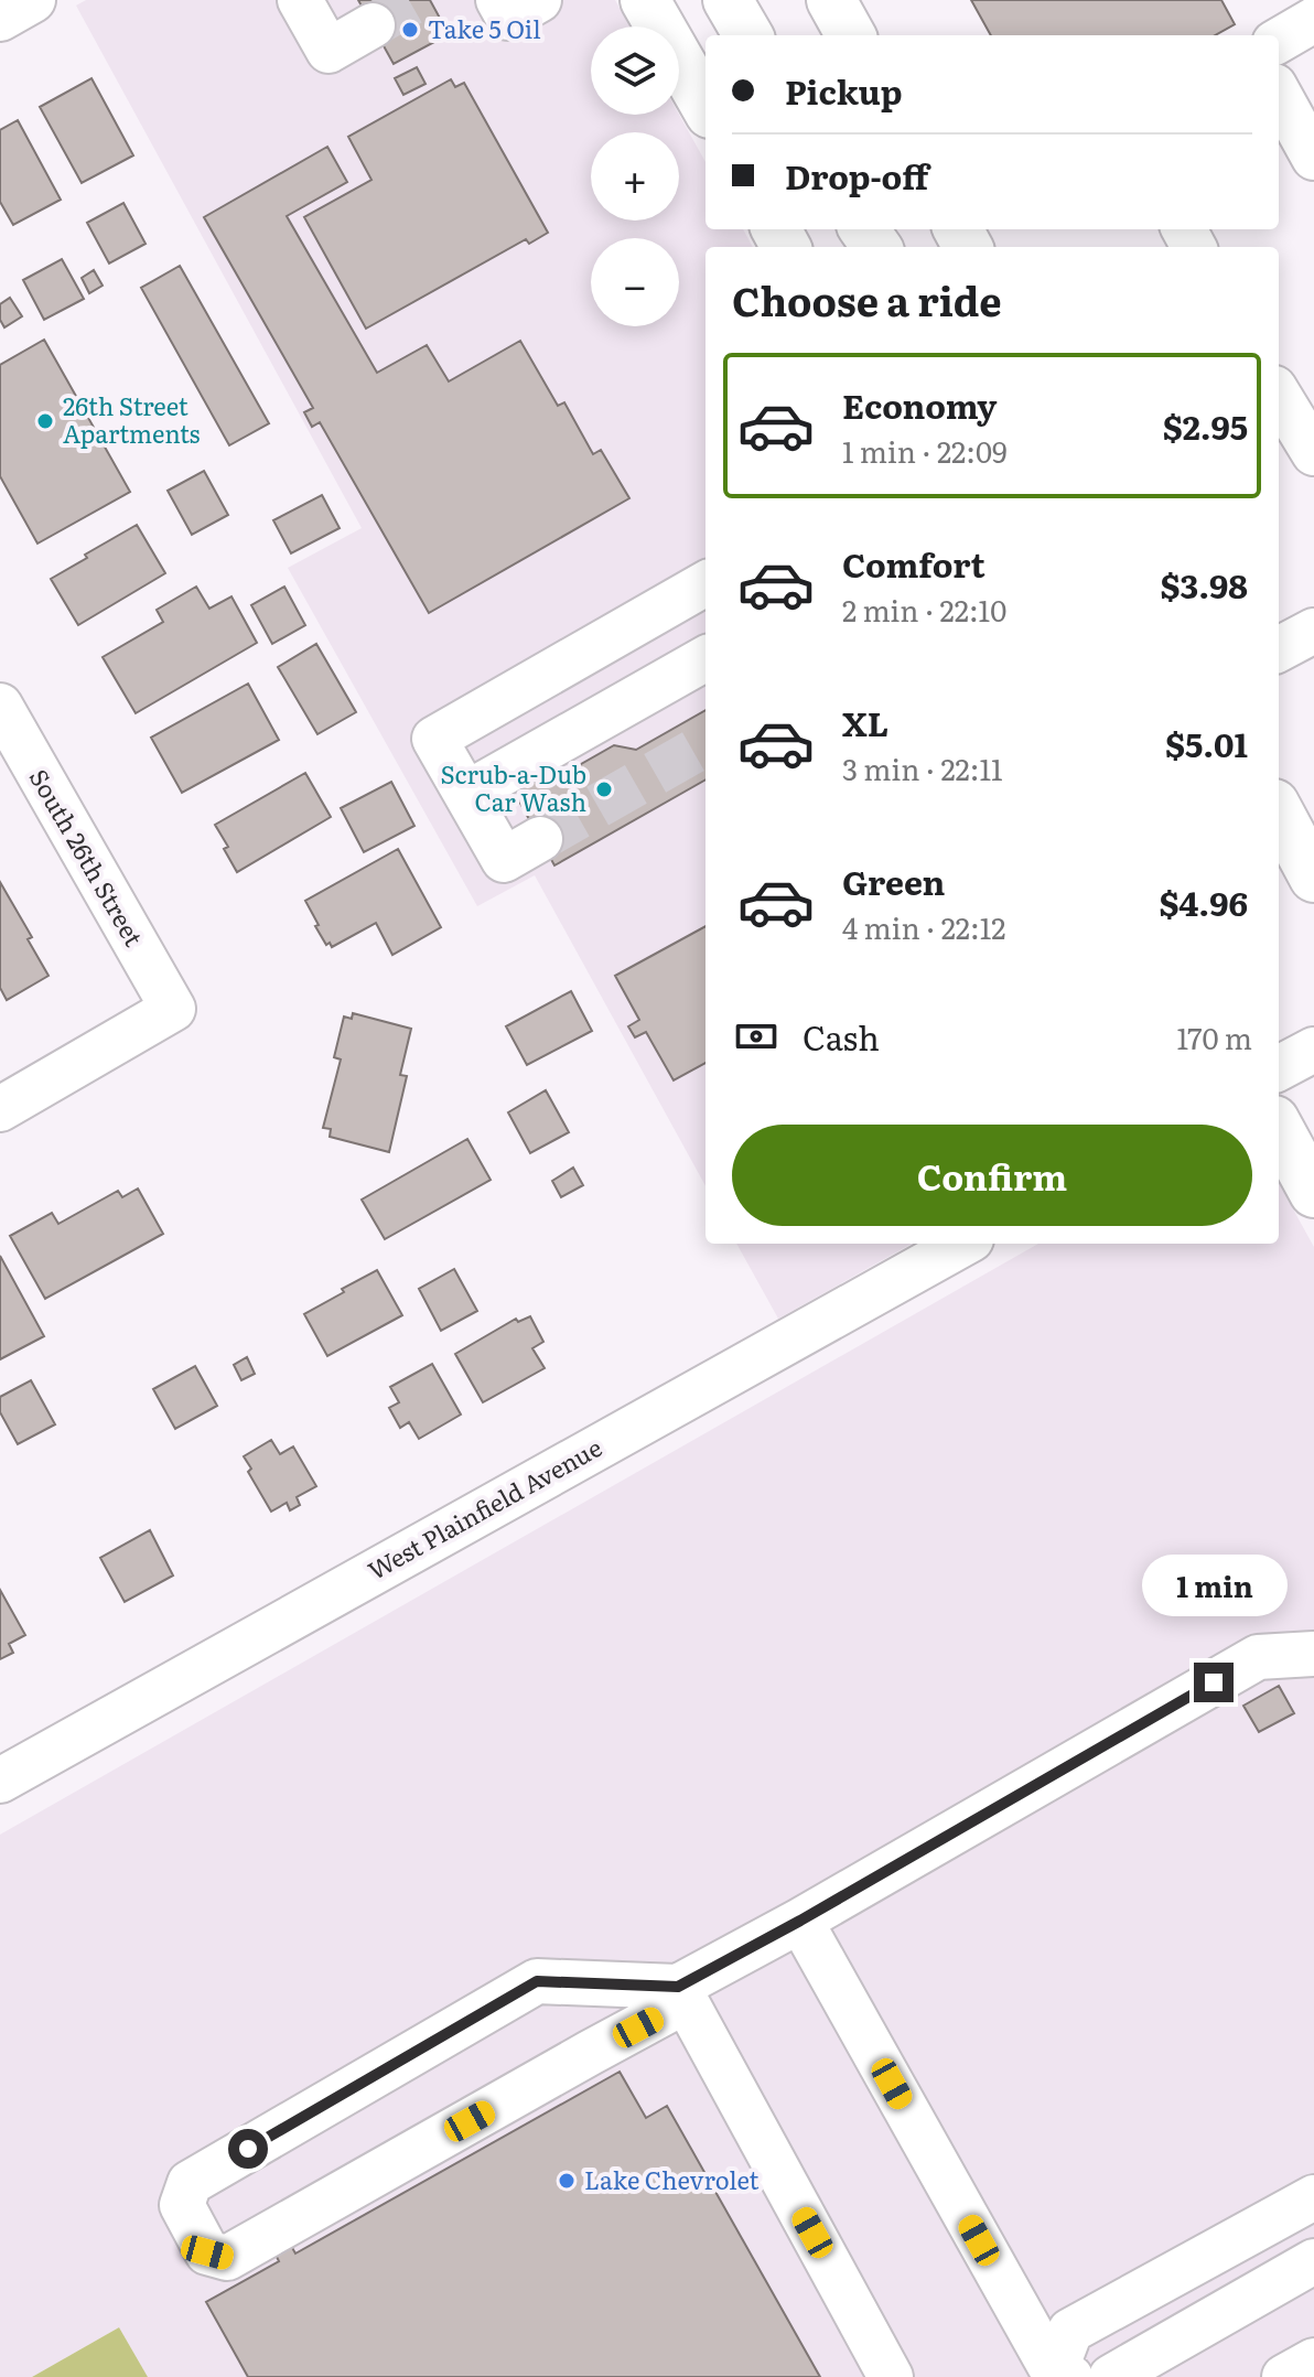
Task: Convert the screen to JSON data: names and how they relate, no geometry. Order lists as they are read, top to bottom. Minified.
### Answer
{"streets":{"street":["South 26th Street","West Plainfield Avenue"]},"places":["Take 5 Oil","26th Street Apartments","Scrub-a-Dub Car Wash","Lake Chevrolet"],"page":{"map_buttons":["+","−"],"banner":["Pickup","Drop-off"],"heading":"Choose a ride","list":[{"name":"Economy","note":"1 min · 22:09","value":"$2.95"},{"name":"Comfort","note":"2 min · 22:10","value":"$3.98"},{"name":"XL","note":"3 min · 22:11","value":"$5.01"},{"name":"Green","note":"4 min · 22:12","value":"$4.96"}],"pay":["Cash","170 m"],"buttons":"Confirm","bubble":"1 min"}}
